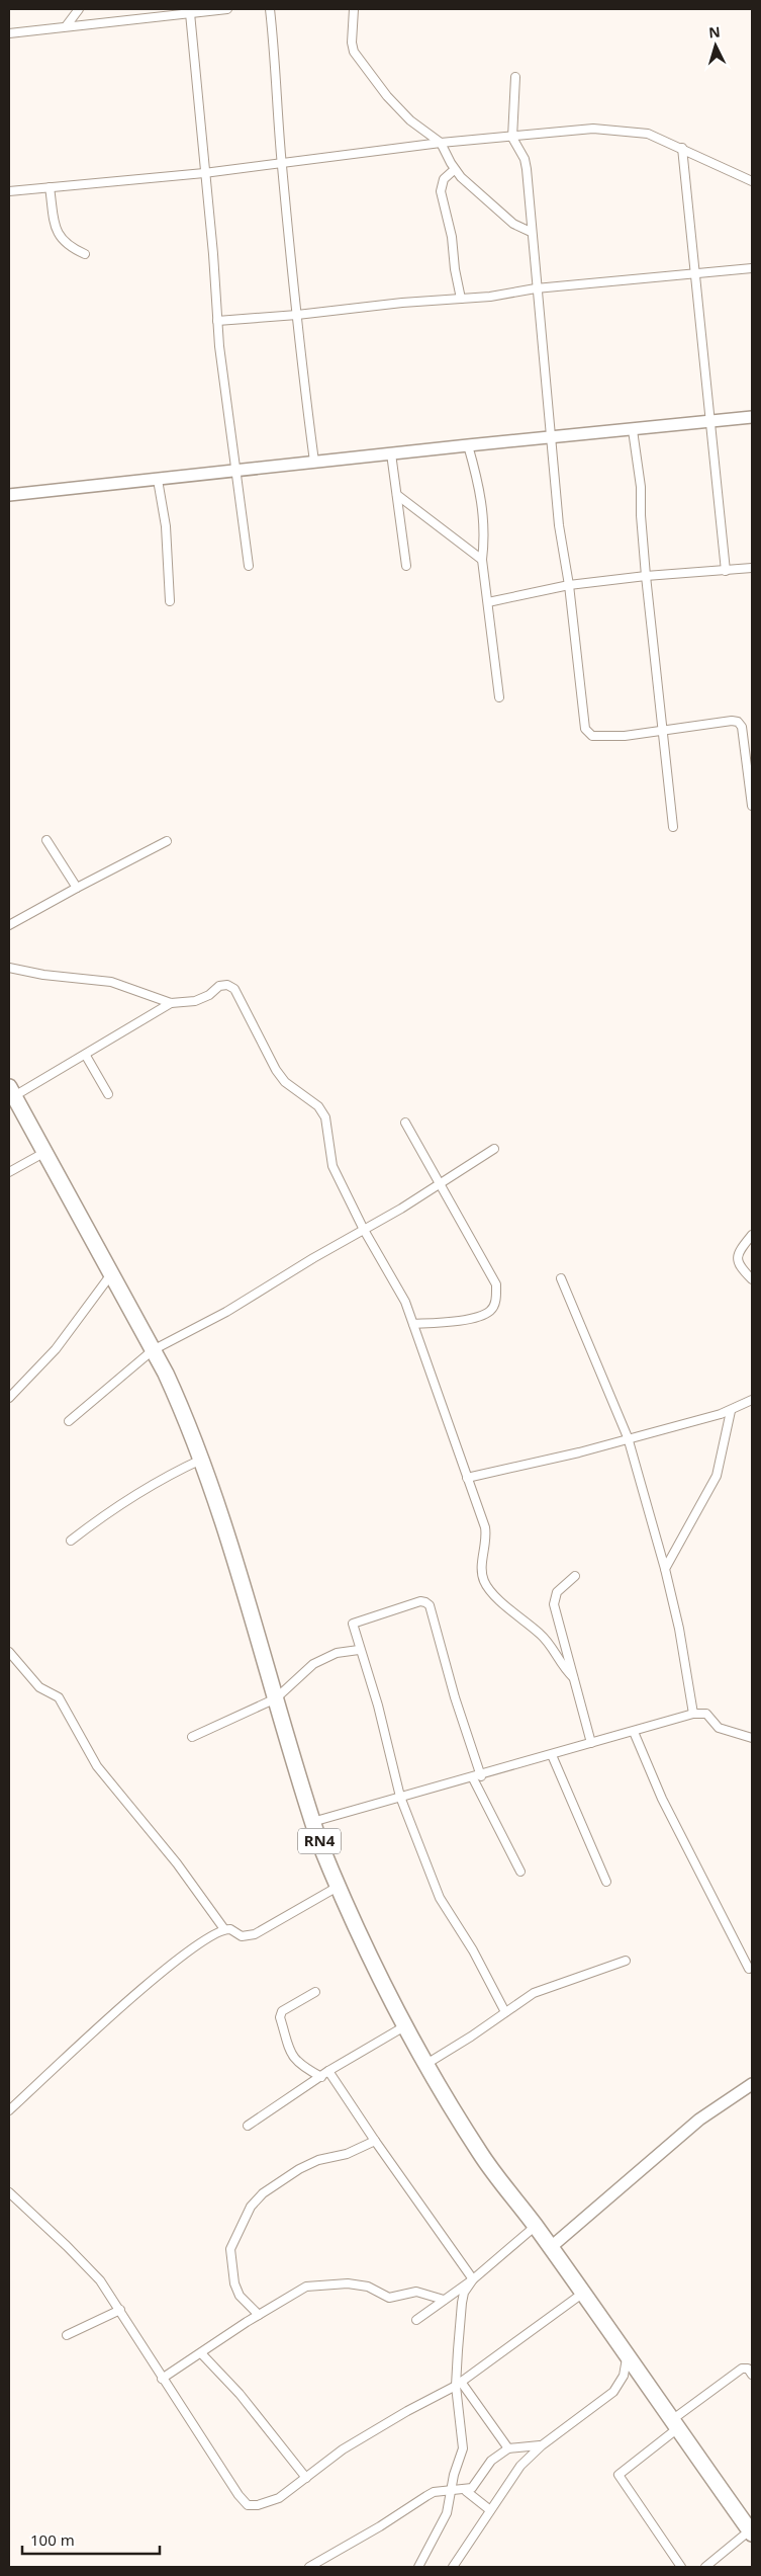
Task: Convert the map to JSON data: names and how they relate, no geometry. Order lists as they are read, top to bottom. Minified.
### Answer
{"streets":{"highway":["RN4"]},"scale_bar":"100 m","north":"top"}
